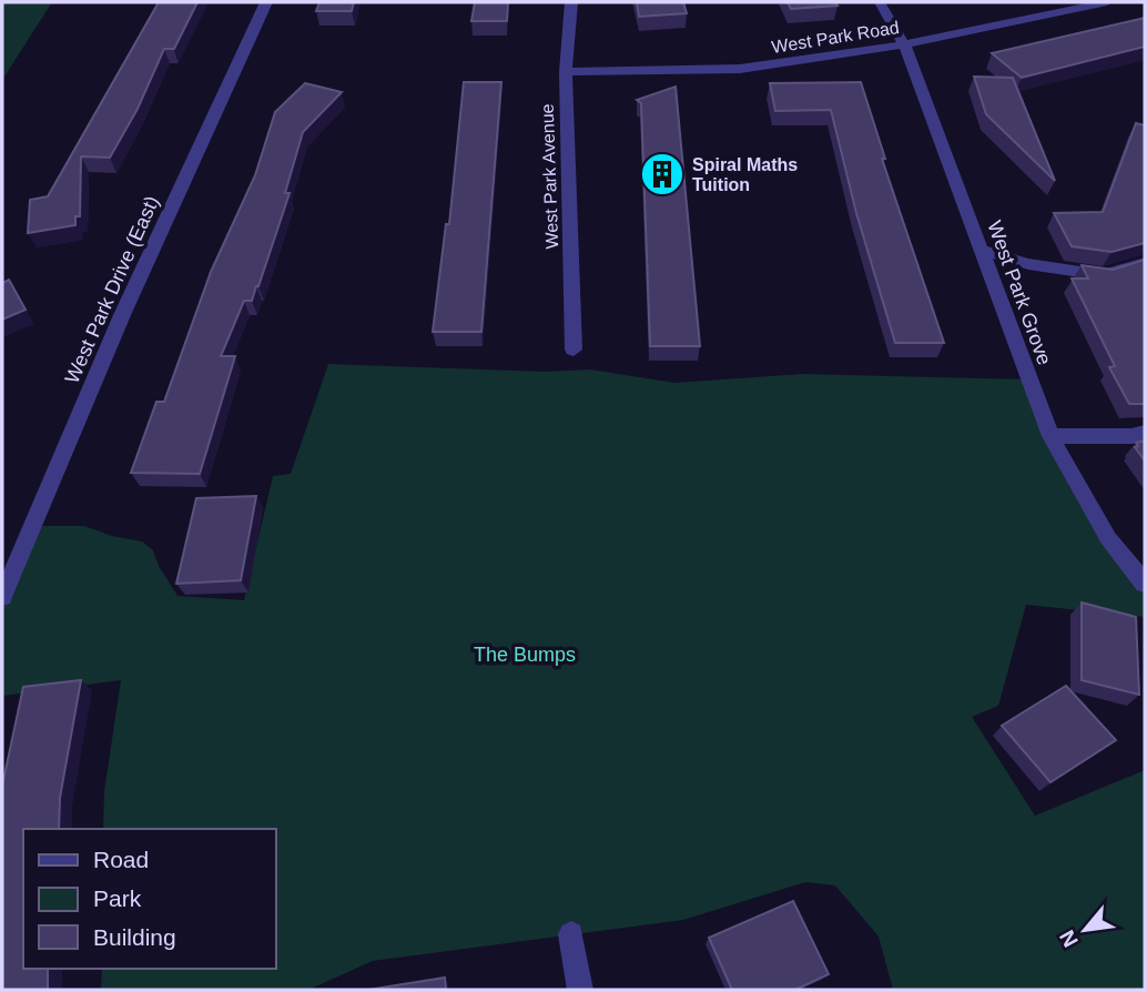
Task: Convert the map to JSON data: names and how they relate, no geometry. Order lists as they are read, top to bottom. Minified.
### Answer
{"streets":{"street":["West Park Road","West Park Avenue","West Park Drive (East)","West Park Grove"]},"crossings":[["West Park Road","West Park Avenue"],["West Park Road","West Park Grove"]],"parks":["The Bumps"],"places":{"building":["Spiral Maths Tuition"]},"legend":["Road","Park","Building"],"north":"bottom left"}
